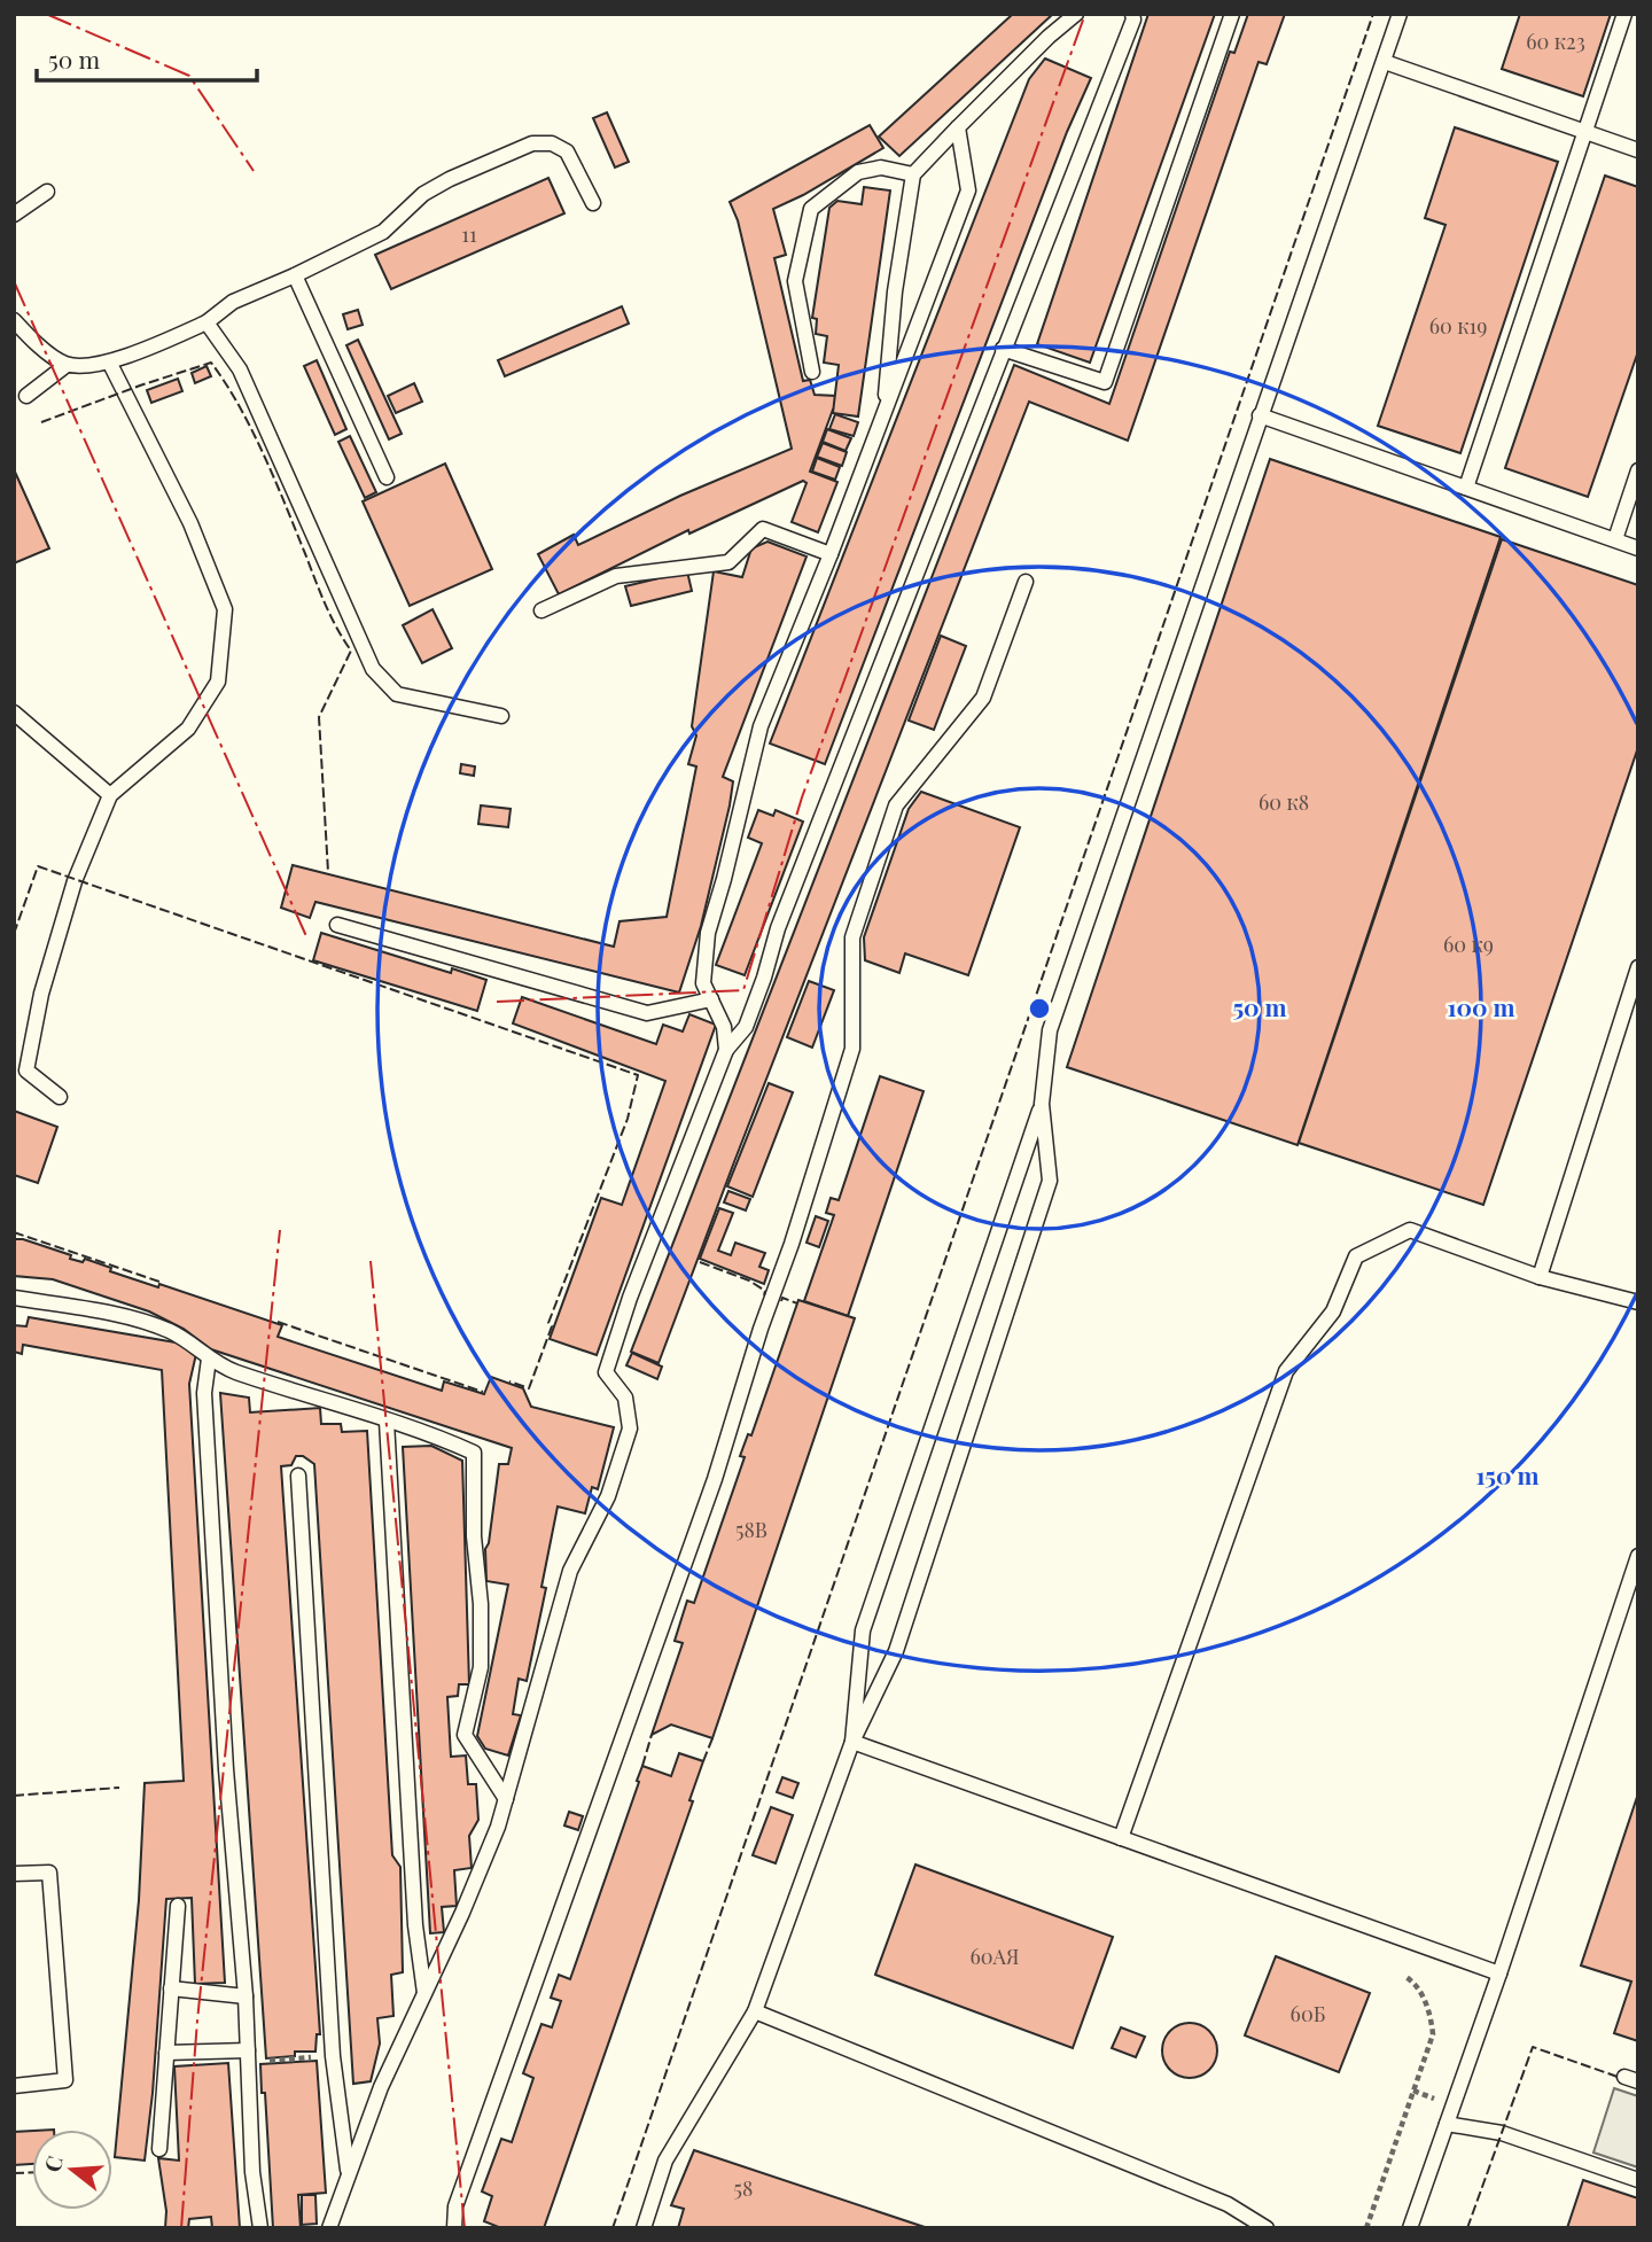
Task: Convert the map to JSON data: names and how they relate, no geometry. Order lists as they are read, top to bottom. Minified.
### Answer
{"house_numbers":["60 к23","11","60 к19","60 к8","60 к9","58В","60АЯ","60Б","58"],"scale_bar":"50 m","north":"left","rings":["50 m","100 m","150 m"]}
